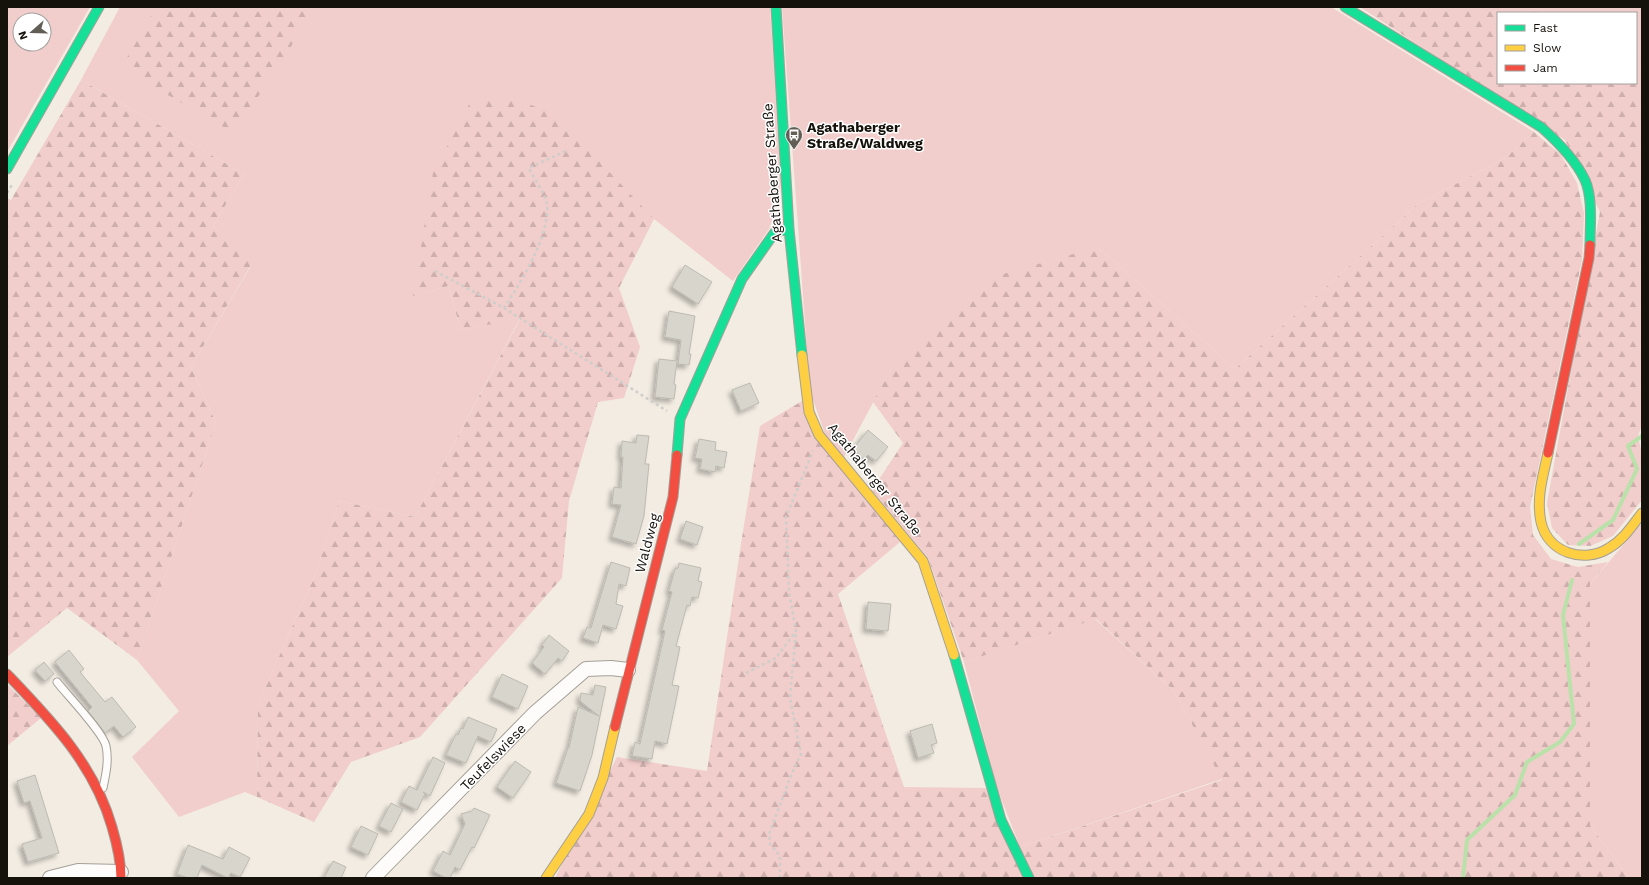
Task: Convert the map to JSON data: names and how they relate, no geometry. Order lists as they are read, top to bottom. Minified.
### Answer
{"streets":{"street":["Agathaberger Straße","Waldweg","Teufelswiese"]},"crossings":[["Agathaberger Straße","Waldweg"],["Waldweg","Teufelswiese"]],"places":{"bus stop":["Agathaberger Straße/Waldweg"]},"legend":["Fast","Slow","Jam"],"north":"left"}
